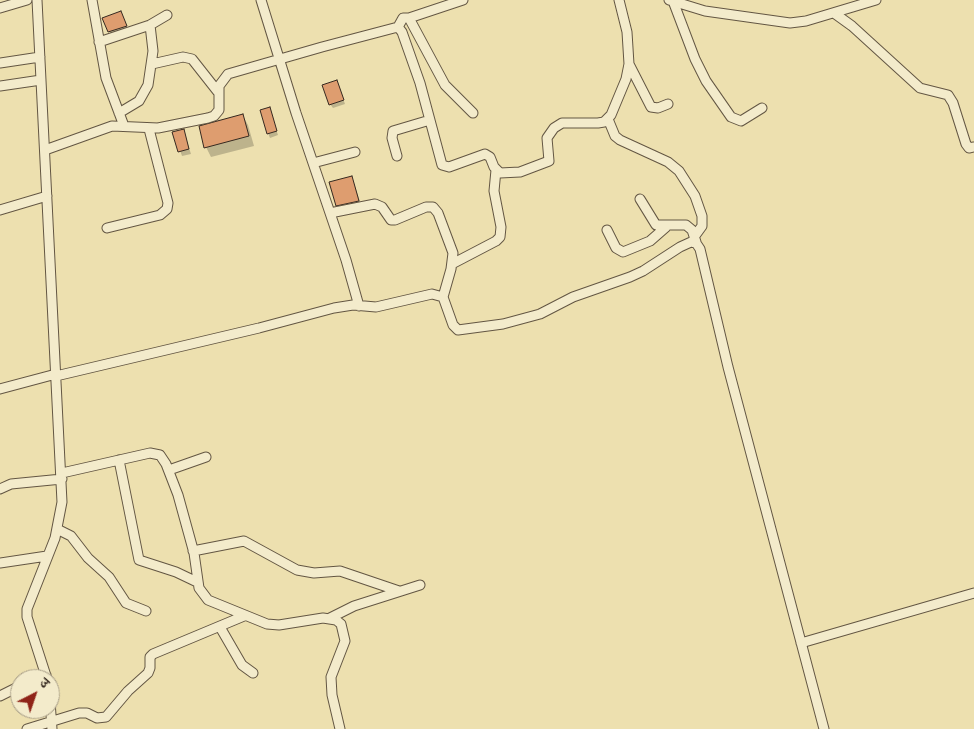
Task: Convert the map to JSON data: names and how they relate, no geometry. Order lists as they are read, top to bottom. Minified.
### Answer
{"north":"top right"}
